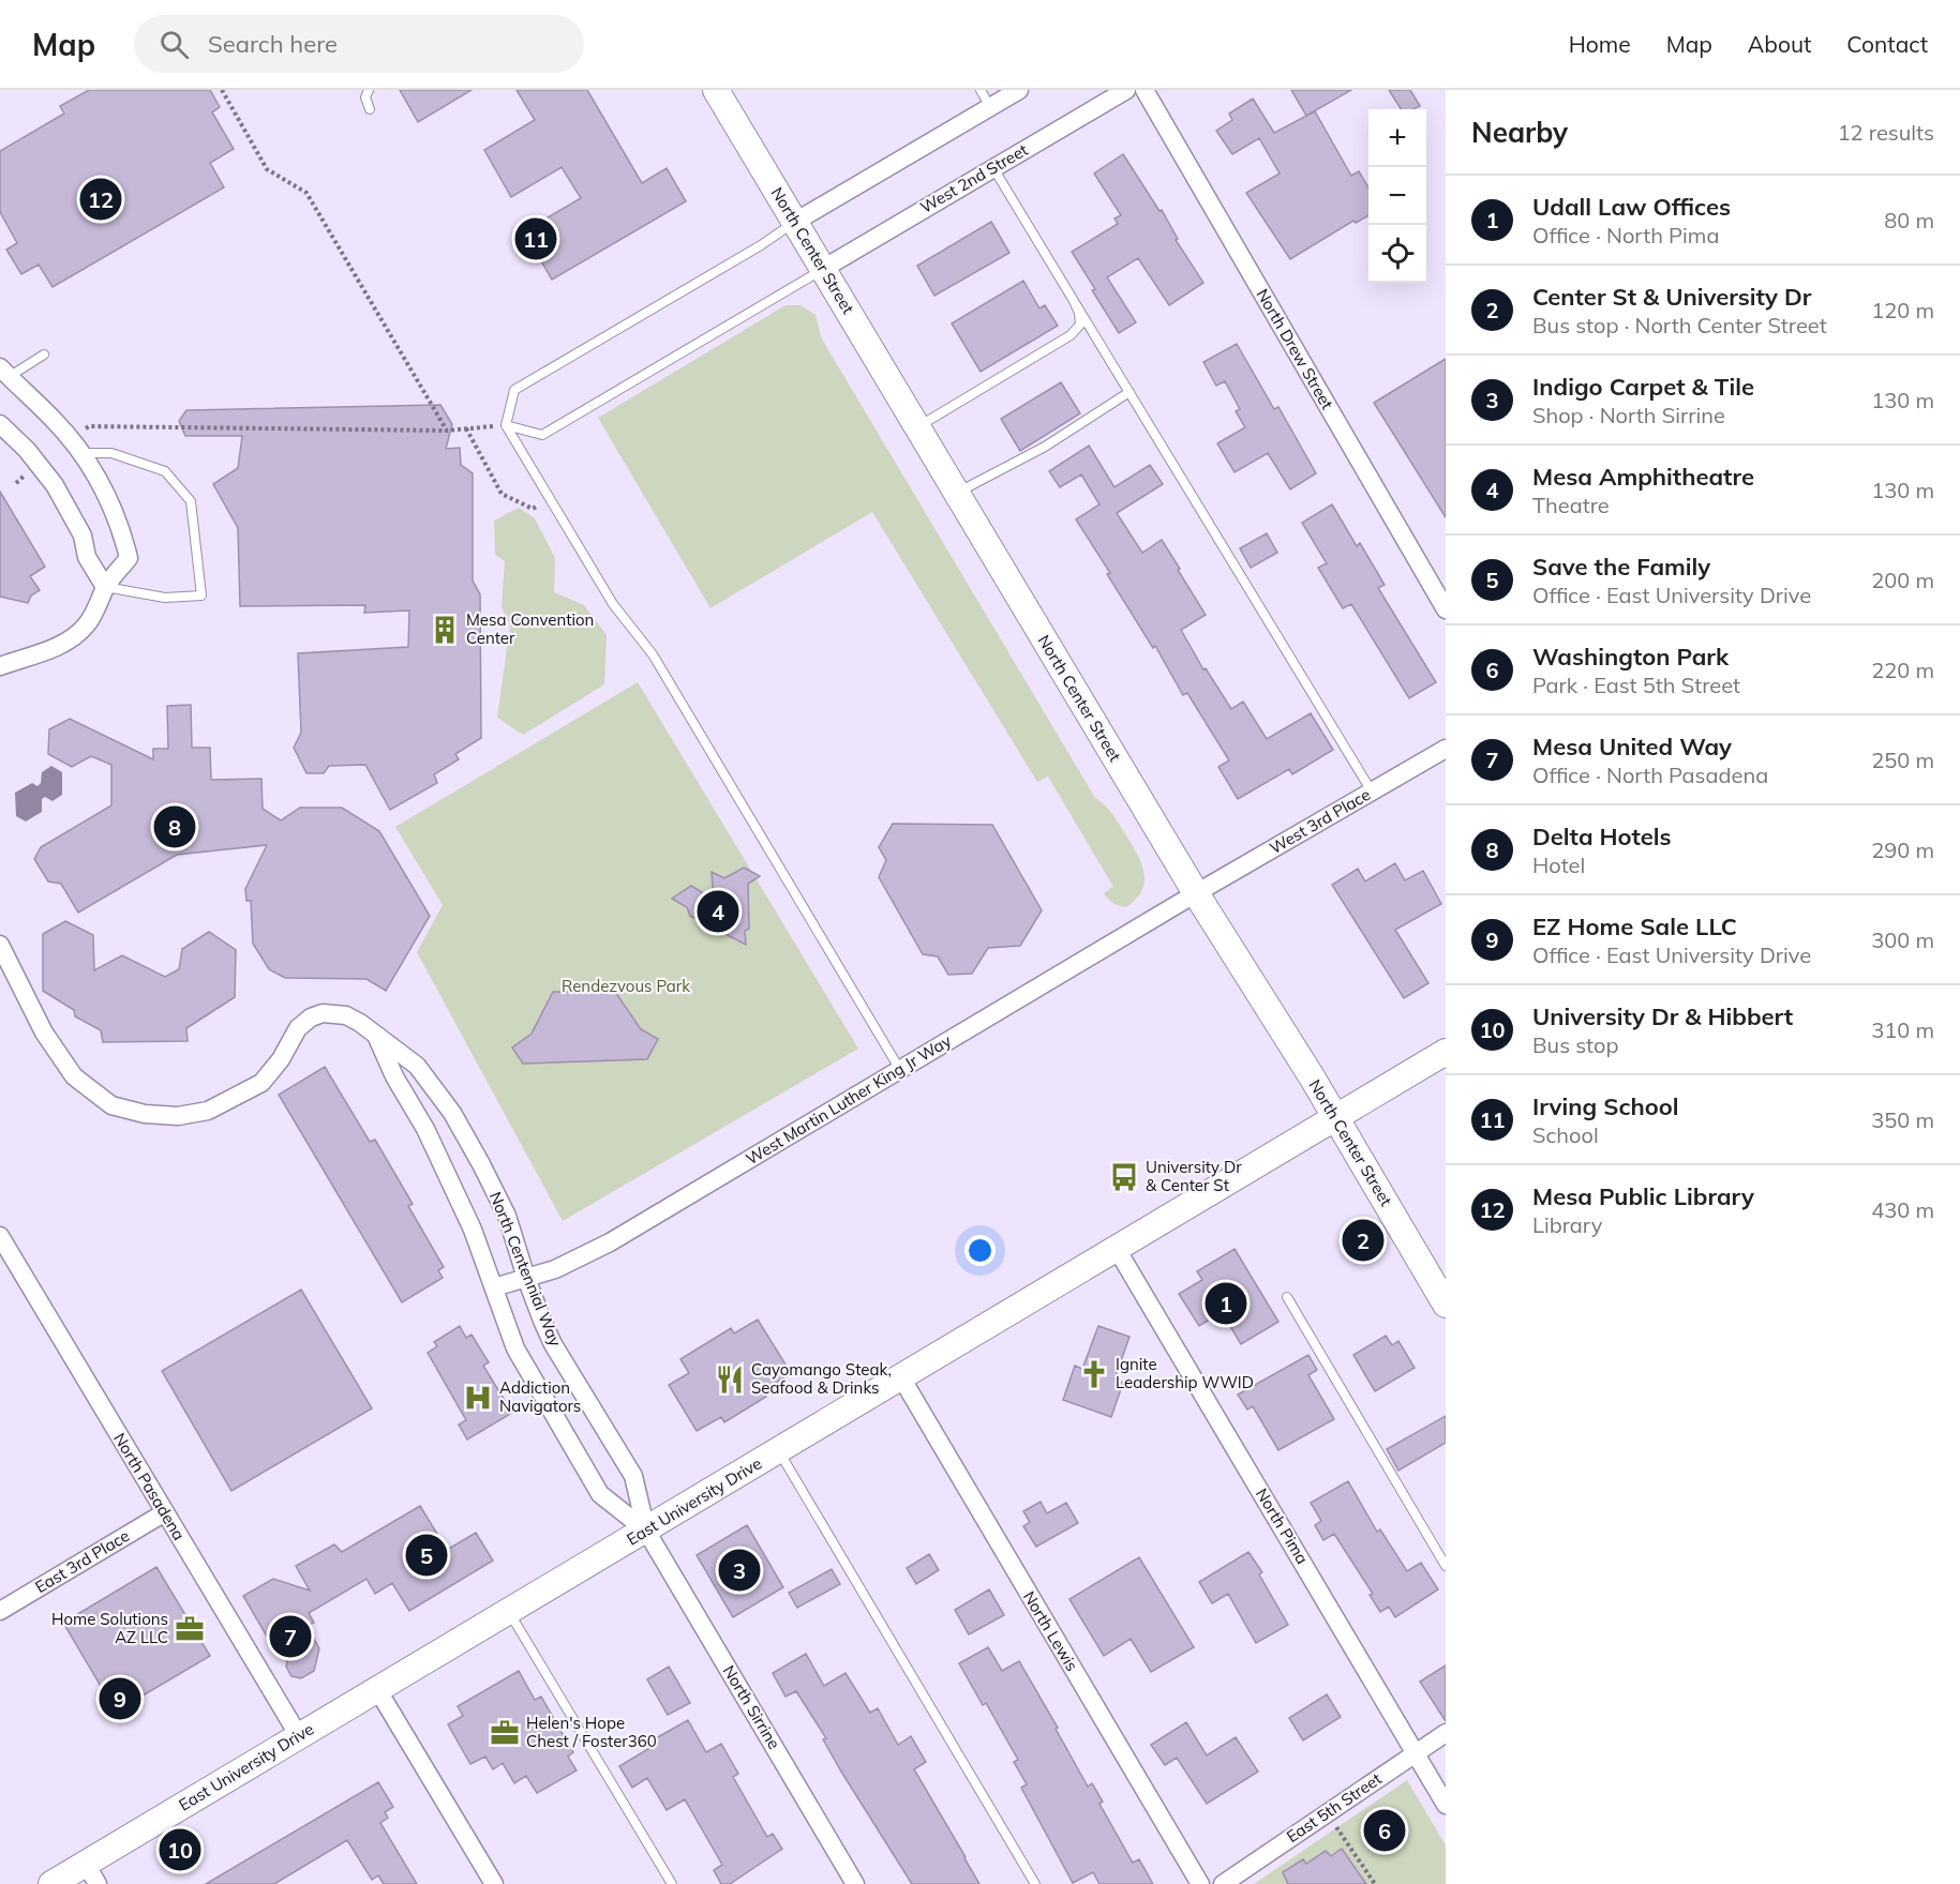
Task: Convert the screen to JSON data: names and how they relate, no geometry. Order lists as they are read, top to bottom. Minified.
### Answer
{"streets":{"main road":["North Center Street","East University Drive"],"street":["West 2nd Street","North Drew Street","West 3rd Place","West Martin Luther King Jr Way","North Centennial Way","North Pasadena","North Pima","East 3rd Place","North Lewis","North Sirrine","East 5th Street"]},"crossings":[["West 2nd Street","North Center Street"],["North Center Street","West 3rd Place"],["North Center Street","West Martin Luther King Jr Way"],["North Center Street","East University Drive"],["West 3rd Place","West Martin Luther King Jr Way"],["West Martin Luther King Jr Way","North Centennial Way"],["North Centennial Way","East University Drive"],["North Centennial Way","North Sirrine"],["North Pasadena","East University Drive"],["North Pasadena","East 3rd Place"],["East University Drive","North Pima"],["East University Drive","North Lewis"],["East University Drive","North Sirrine"],["North Pima","East 5th Street"]],"parks":["Rendezvous Park"],"places":{"building":["Mesa Convention Center"],"bus stop":["University Dr & Center St"],"church":["Ignite Leadership WWID"],"restaurant":["Cayomango Steak, Seafood & Drinks"],"hospital":["Addiction Navigators"],"office":["Home Solutions AZ LLC","Helen's Hope Chest / Foster360"]},"page":{"header":"Map","search":"Search here","nav":["Home","Map","About","Contact"],"heading":["Nearby","12 results"],"map_buttons":["+","−"],"list":[{"mark":"1","name":"Udall Law Offices","note":"Office · North Pima","value":"80 m"},{"mark":"2","name":"Center St & University Dr","note":"Bus stop · North Center Street","value":"120 m"},{"mark":"3","name":"Indigo Carpet & Tile","note":"Shop · North Sirrine","value":"130 m"},{"mark":"4","name":"Mesa Amphitheatre","note":"Theatre","value":"130 m"},{"mark":"5","name":"Save the Family","note":"Office · East University Drive","value":"200 m"},{"mark":"6","name":"Washington Park","note":"Park · East 5th Street","value":"220 m"},{"mark":"7","name":"Mesa United Way","note":"Office · North Pasadena","value":"250 m"},{"mark":"8","name":"Delta Hotels","note":"Hotel","value":"290 m"},{"mark":"9","name":"EZ Home Sale LLC","note":"Office · East University Drive","value":"300 m"},{"mark":"10","name":"University Dr & Hibbert","note":"Bus stop","value":"310 m"},{"mark":"11","name":"Irving School","note":"School","value":"350 m"},{"mark":"12","name":"Mesa Public Library","note":"Library","value":"430 m"}],"pins":["12","11","8","4","2","1","5","3","7","9","6","10"]}}
